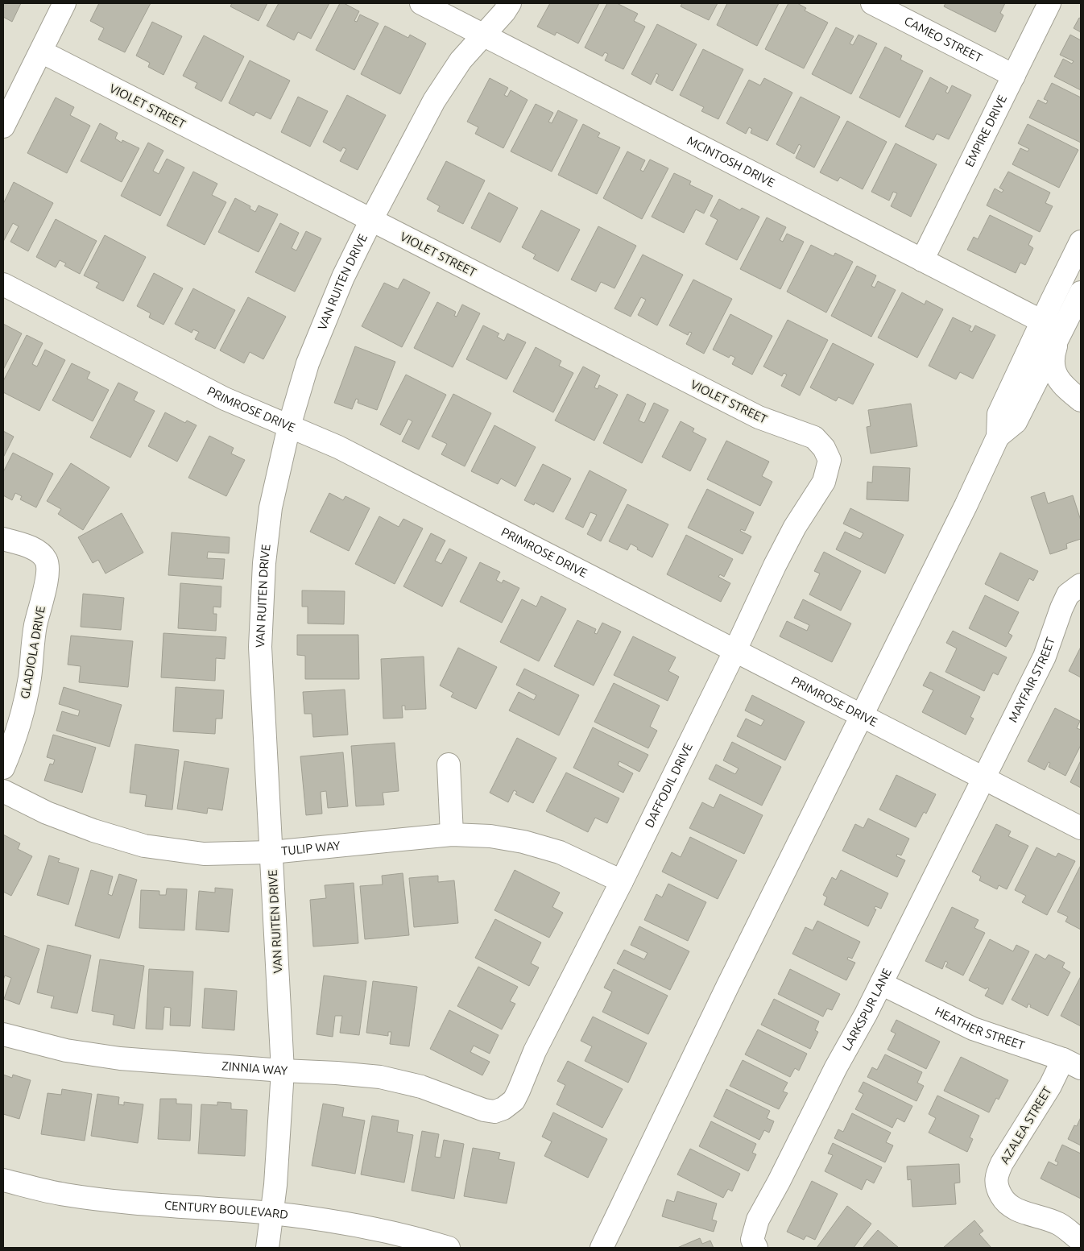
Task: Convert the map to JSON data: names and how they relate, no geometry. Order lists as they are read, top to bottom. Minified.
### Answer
{"streets":{"street":["CAMEO STREET","VIOLET STREET","EMPIRE DRIVE","MCINTOSH DRIVE","VAN RUITEN DRIVE","PRIMROSE DRIVE","GLADIOLA DRIVE","MAYFAIR STREET","DAFFODIL DRIVE","TULIP WAY","LARKSPUR LANE","HEATHER STREET","ZINNIA WAY","AZALEA STREET","CENTURY BOULEVARD"]},"crossings":[["CAMEO STREET","EMPIRE DRIVE"],["VIOLET STREET","VAN RUITEN DRIVE"],["VIOLET STREET","DAFFODIL DRIVE"],["EMPIRE DRIVE","MCINTOSH DRIVE"],["MCINTOSH DRIVE","VAN RUITEN DRIVE"],["VAN RUITEN DRIVE","PRIMROSE DRIVE"],["VAN RUITEN DRIVE","TULIP WAY"],["VAN RUITEN DRIVE","ZINNIA WAY"],["VAN RUITEN DRIVE","CENTURY BOULEVARD"],["PRIMROSE DRIVE","MAYFAIR STREET"],["PRIMROSE DRIVE","DAFFODIL DRIVE"],["PRIMROSE DRIVE","LARKSPUR LANE"],["MAYFAIR STREET","LARKSPUR LANE"],["DAFFODIL DRIVE","TULIP WAY"],["DAFFODIL DRIVE","ZINNIA WAY"],["LARKSPUR LANE","HEATHER STREET"],["HEATHER STREET","AZALEA STREET"]]}
